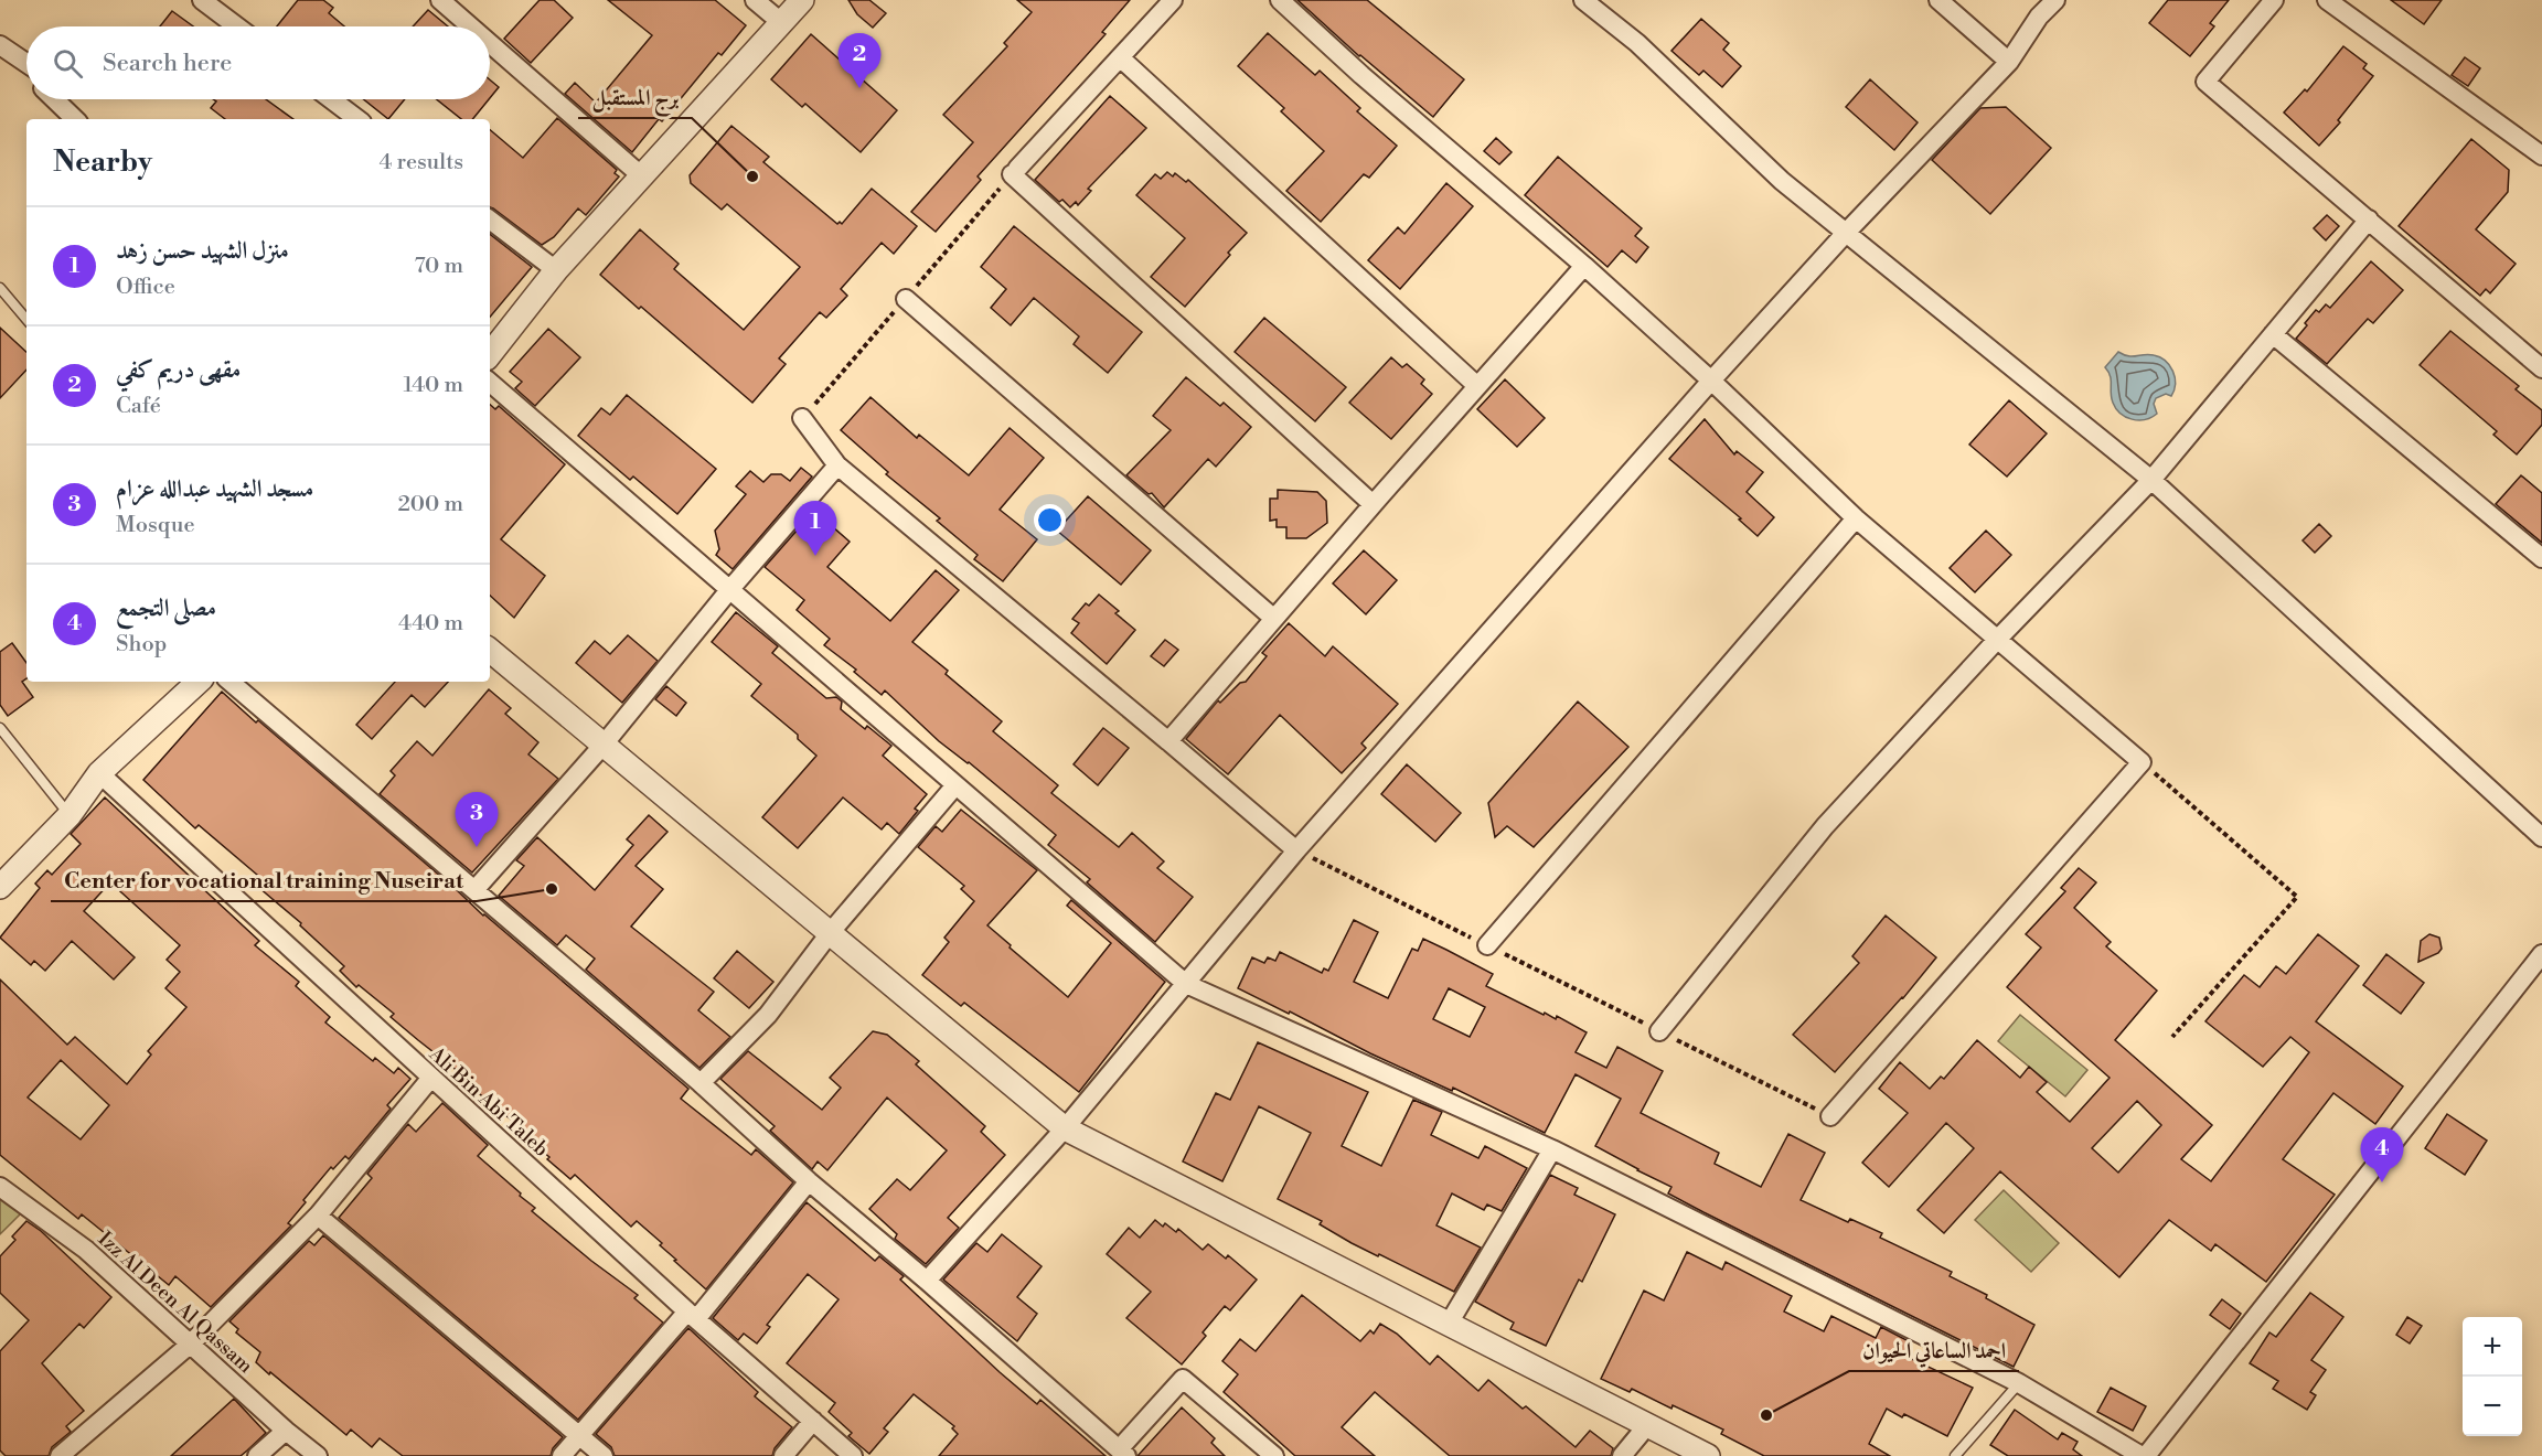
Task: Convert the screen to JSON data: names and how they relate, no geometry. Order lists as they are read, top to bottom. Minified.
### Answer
{"streets":{"street":["Ali Bin Abi Taleb","Izz Al Deen Al Qassam"]},"places":["برج المستقبل","Center for vocational training Nuseirat","احمد الساعاتي الحيوان"],"page":{"search":"Search here","pins":["2","1","3","4"],"heading":["Nearby","4 results"],"list":[{"mark":"1","name":"منزل الشهيد حسن زهد","note":"Office","value":"70 m"},{"mark":"2","name":"مقهى دريم كفي","note":"Café","value":"140 m"},{"mark":"3","name":"مسجد الشهيد عبدالله عزام","note":"Mosque","value":"200 m"},{"mark":"4","name":"مصلى التجمع","note":"Shop","value":"440 m"}],"map_buttons":["+","−"]}}
